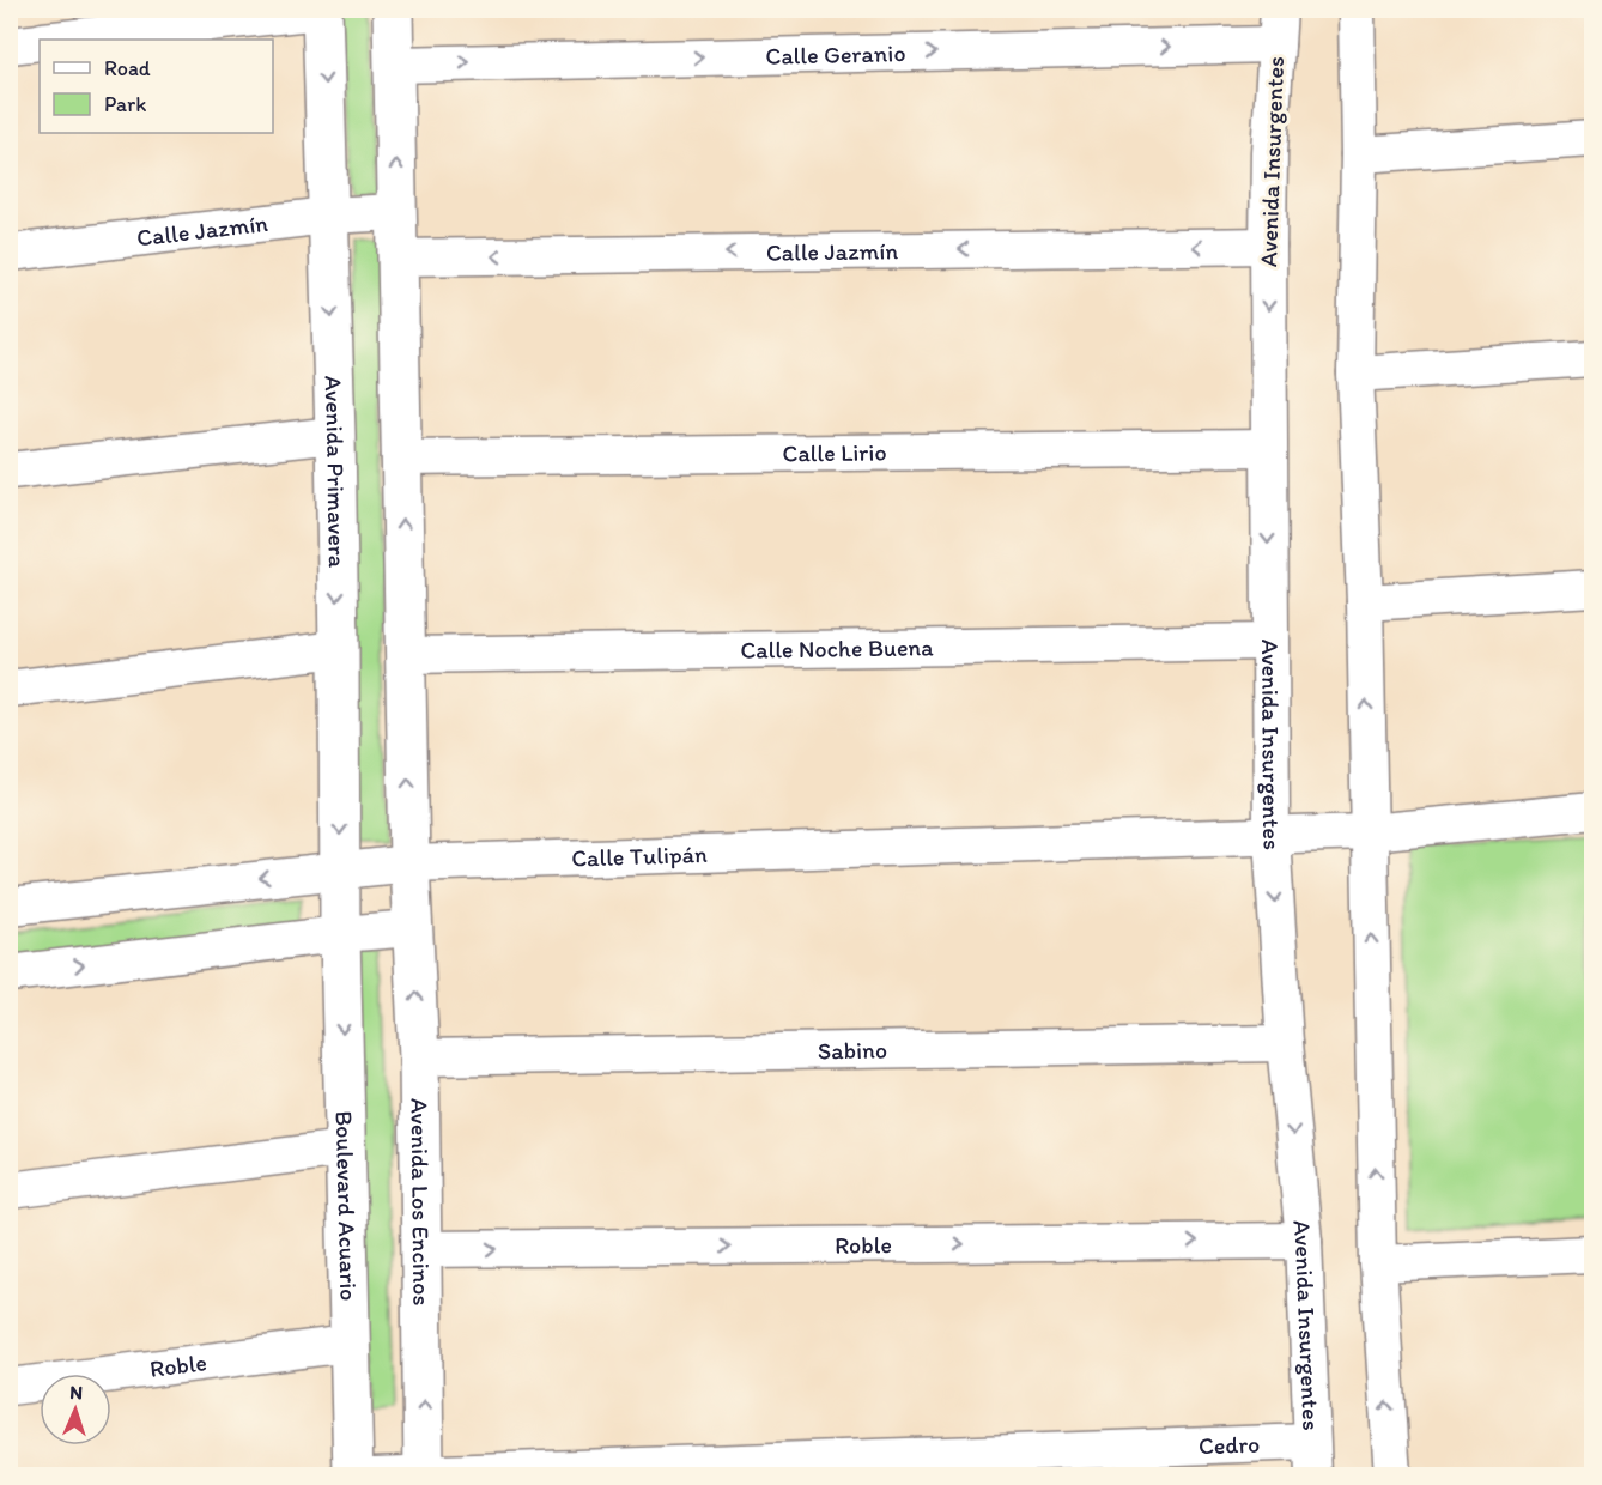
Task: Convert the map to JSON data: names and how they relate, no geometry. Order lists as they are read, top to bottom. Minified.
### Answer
{"streets":{"street":["Calle Geranio","Avenida Insurgentes","Calle Jazmín","Calle Lirio","Avenida Primavera","Calle Noche Buena","Calle Tulipán","Sabino","Avenida Los Encinos","Boulevard Acuario","Roble","Cedro"]},"crossings":[["Calle Geranio","Avenida Insurgentes"],["Avenida Insurgentes","Calle Jazmín"],["Avenida Insurgentes","Calle Lirio"],["Avenida Insurgentes","Calle Noche Buena"],["Avenida Insurgentes","Calle Tulipán"],["Avenida Insurgentes","Sabino"],["Avenida Insurgentes","Roble"],["Avenida Insurgentes","Cedro"],["Calle Jazmín","Avenida Primavera"],["Avenida Primavera","Calle Tulipán"],["Avenida Primavera","Boulevard Acuario"],["Sabino","Avenida Los Encinos"],["Avenida Los Encinos","Roble"],["Avenida Los Encinos","Cedro"],["Boulevard Acuario","Roble"]],"one_way":["Calle Geranio","Calle Jazmín","Avenida Los Encinos","Boulevard Acuario","Roble"],"legend":["Road","Park"],"north":"top"}
